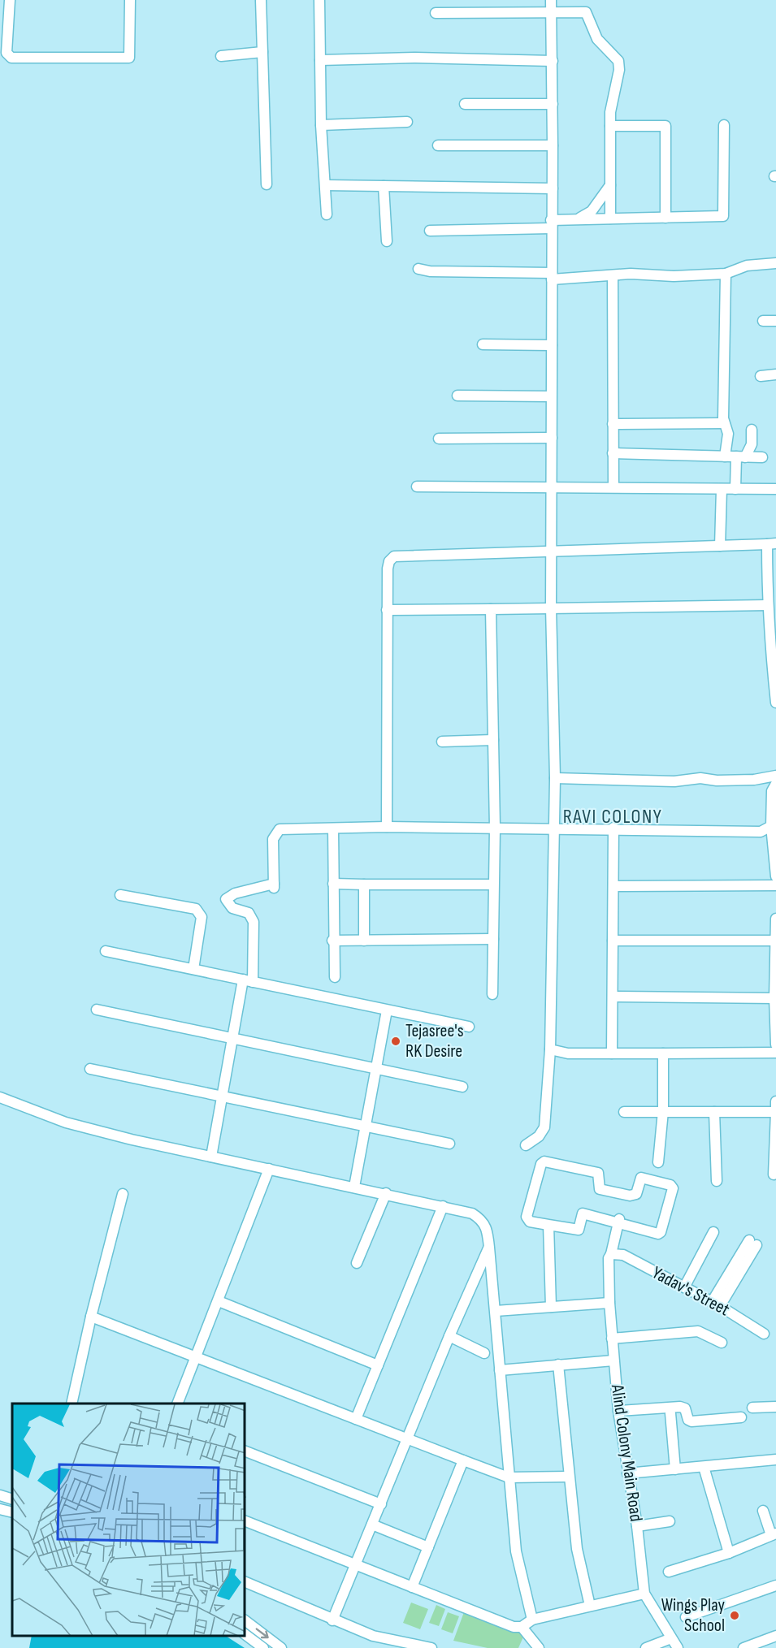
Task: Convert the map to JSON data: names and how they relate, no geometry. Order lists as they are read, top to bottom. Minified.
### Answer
{"streets":{"street":["Yadav's Street","Alind Colony Main Road"]},"crossings":[["Yadav's Street","Alind Colony Main Road"]],"districts":["RAVI COLONY"],"places":["Tejasree's RK Desire","Wings Play School"]}
